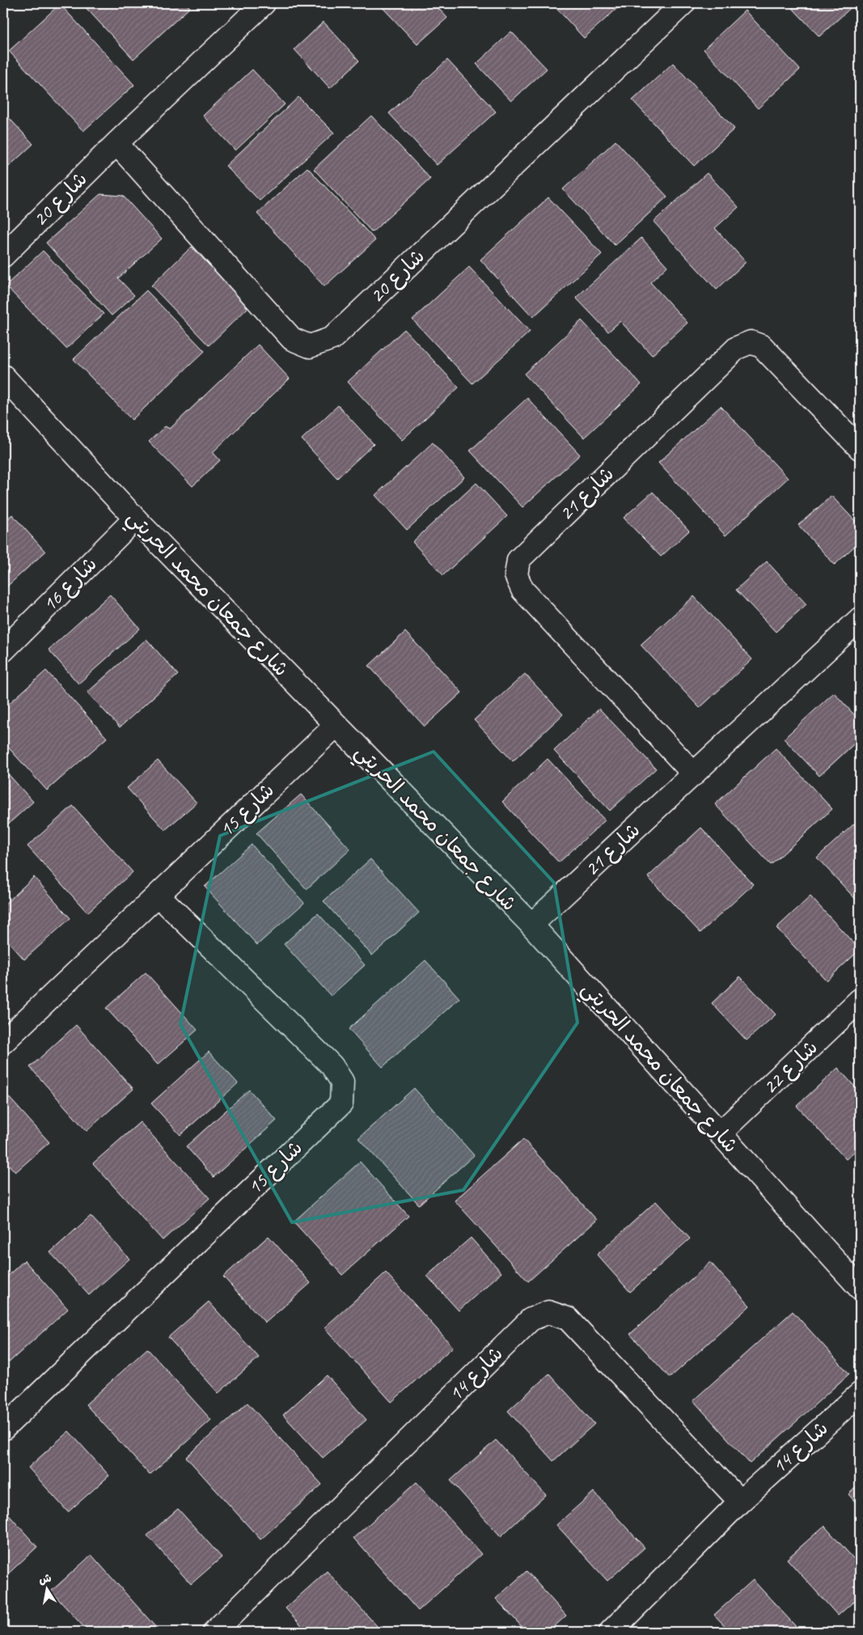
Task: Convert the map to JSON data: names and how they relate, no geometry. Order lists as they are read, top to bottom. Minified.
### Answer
{"streets":{"street":["شارع 20","شارع 21","شارع 16","شارع جمعان محمد الحريتي","شارع 15","شارع 22","شارع 14"]},"crossings":[["شارع 21","شارع جمعان محمد الحريتي"],["شارع 16","شارع جمعان محمد الحريتي"],["شارع جمعان محمد الحريتي","شارع 15"],["شارع جمعان محمد الحريتي","شارع 22"]],"north":"top"}
